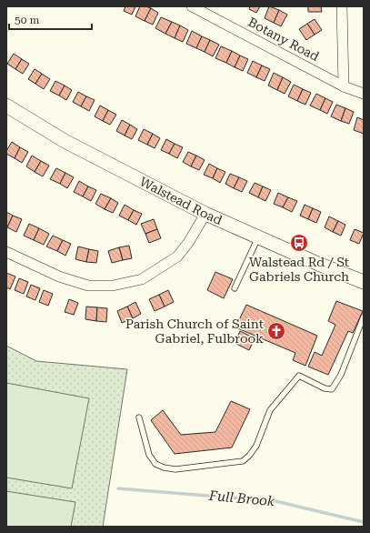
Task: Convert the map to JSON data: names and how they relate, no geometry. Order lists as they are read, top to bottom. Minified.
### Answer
{"streets":{"street":["Botany Road","Walstead Road"]},"water":["Full Brook"],"places":{"bus stop":["Walstead Rd / St Gabriels Church"],"church":["Parish Church of Saint Gabriel, Fulbrook"]},"scale_bar":"50 m"}
